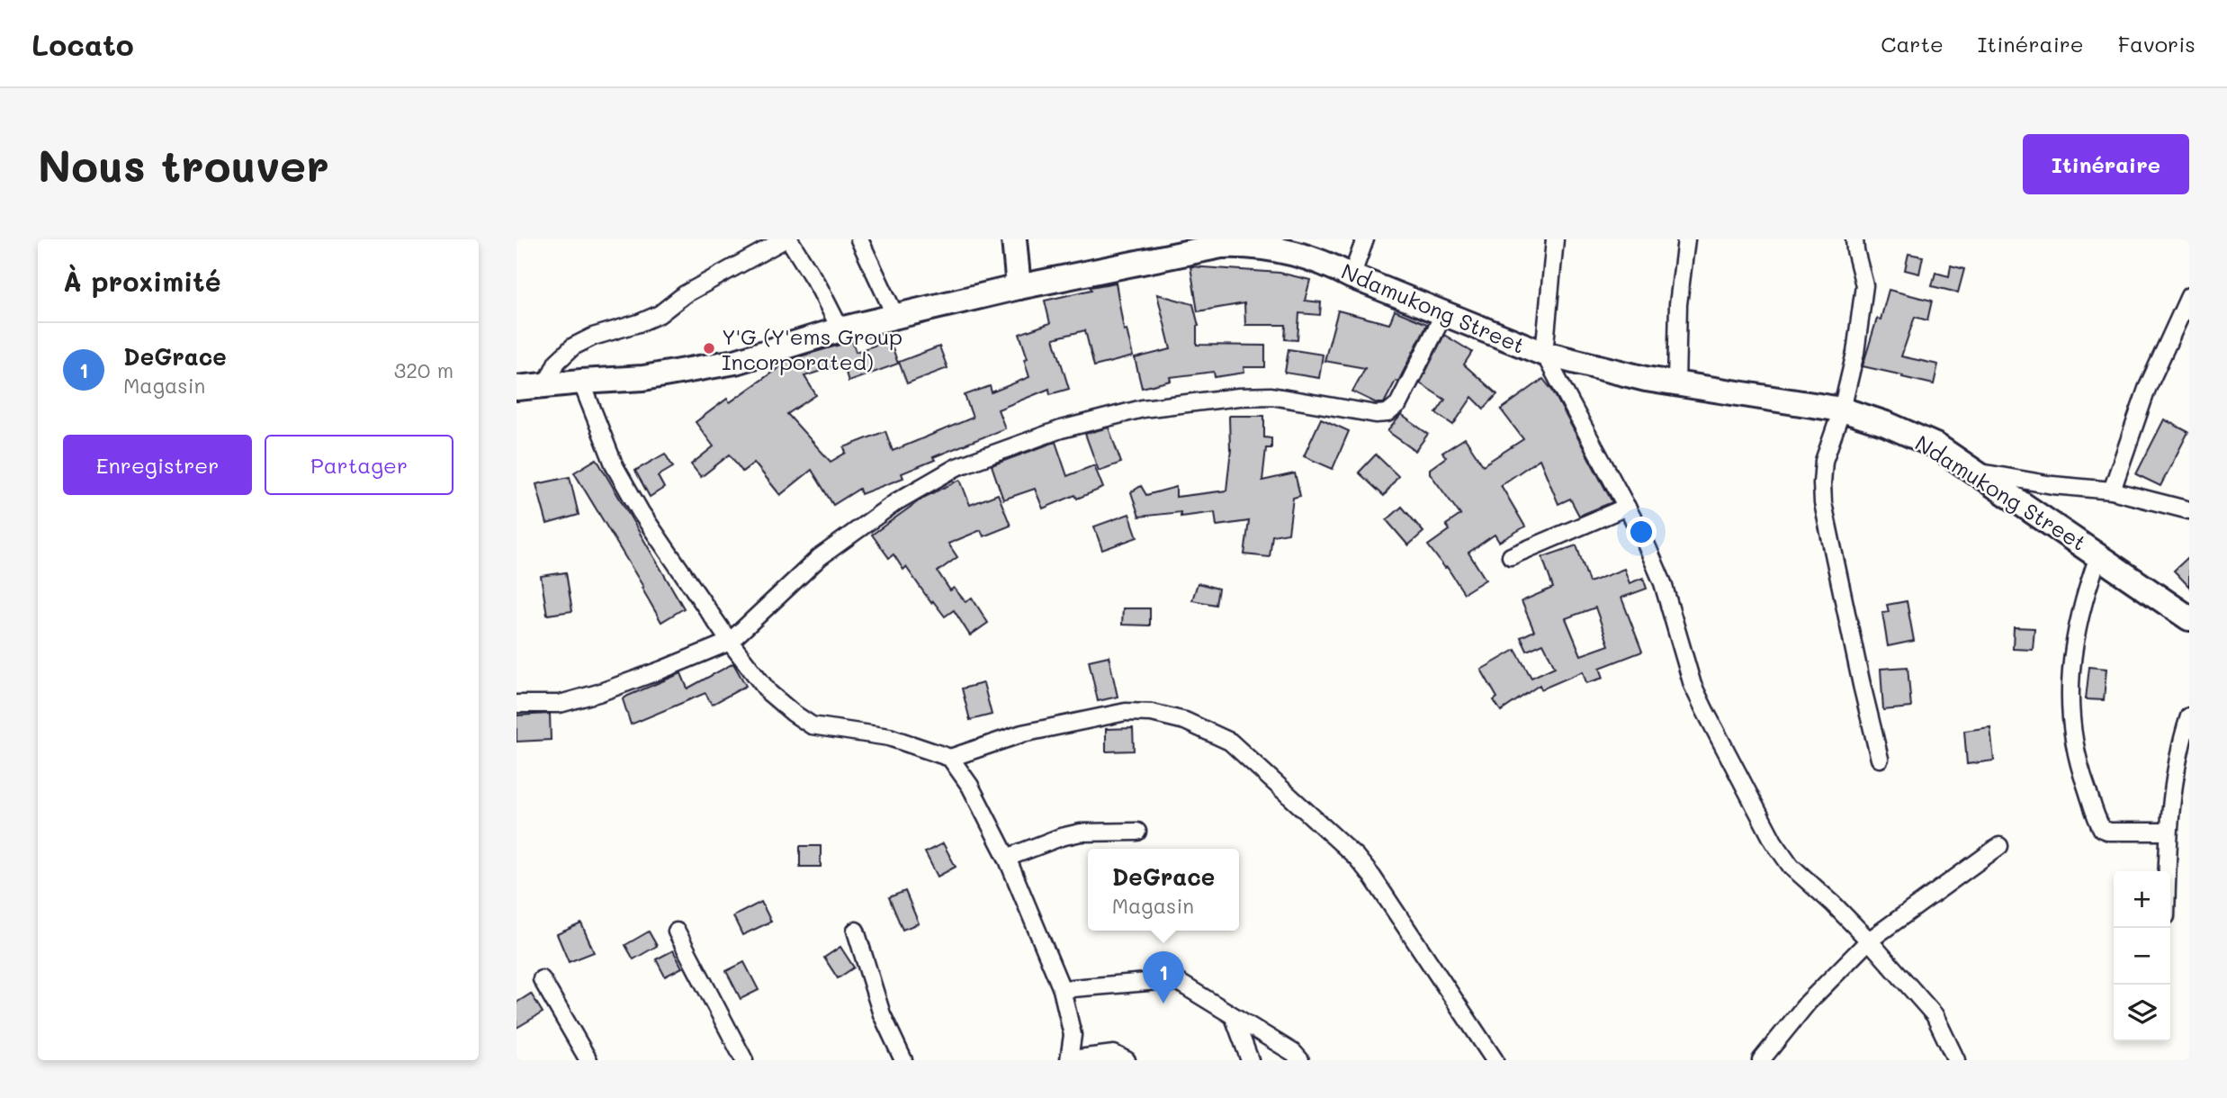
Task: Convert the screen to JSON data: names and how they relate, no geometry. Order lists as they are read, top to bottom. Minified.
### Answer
{"streets":{"main road":["Ndamukong Street"]},"places":["Y'G (Y'ems Group Incorporated)"],"page":{"header":"Locato","nav":["Carte","Itinéraire","Favoris"],"buttons":["Itinéraire",["Enregistrer","Partager"]],"title":"Nous trouver","heading":"À proximité","list":[{"mark":"1","name":"DeGrace","note":"Magasin","value":"320 m"}],"popup":["DeGrace","Magasin"],"map_buttons":["+","−"],"pins":"1"}}
